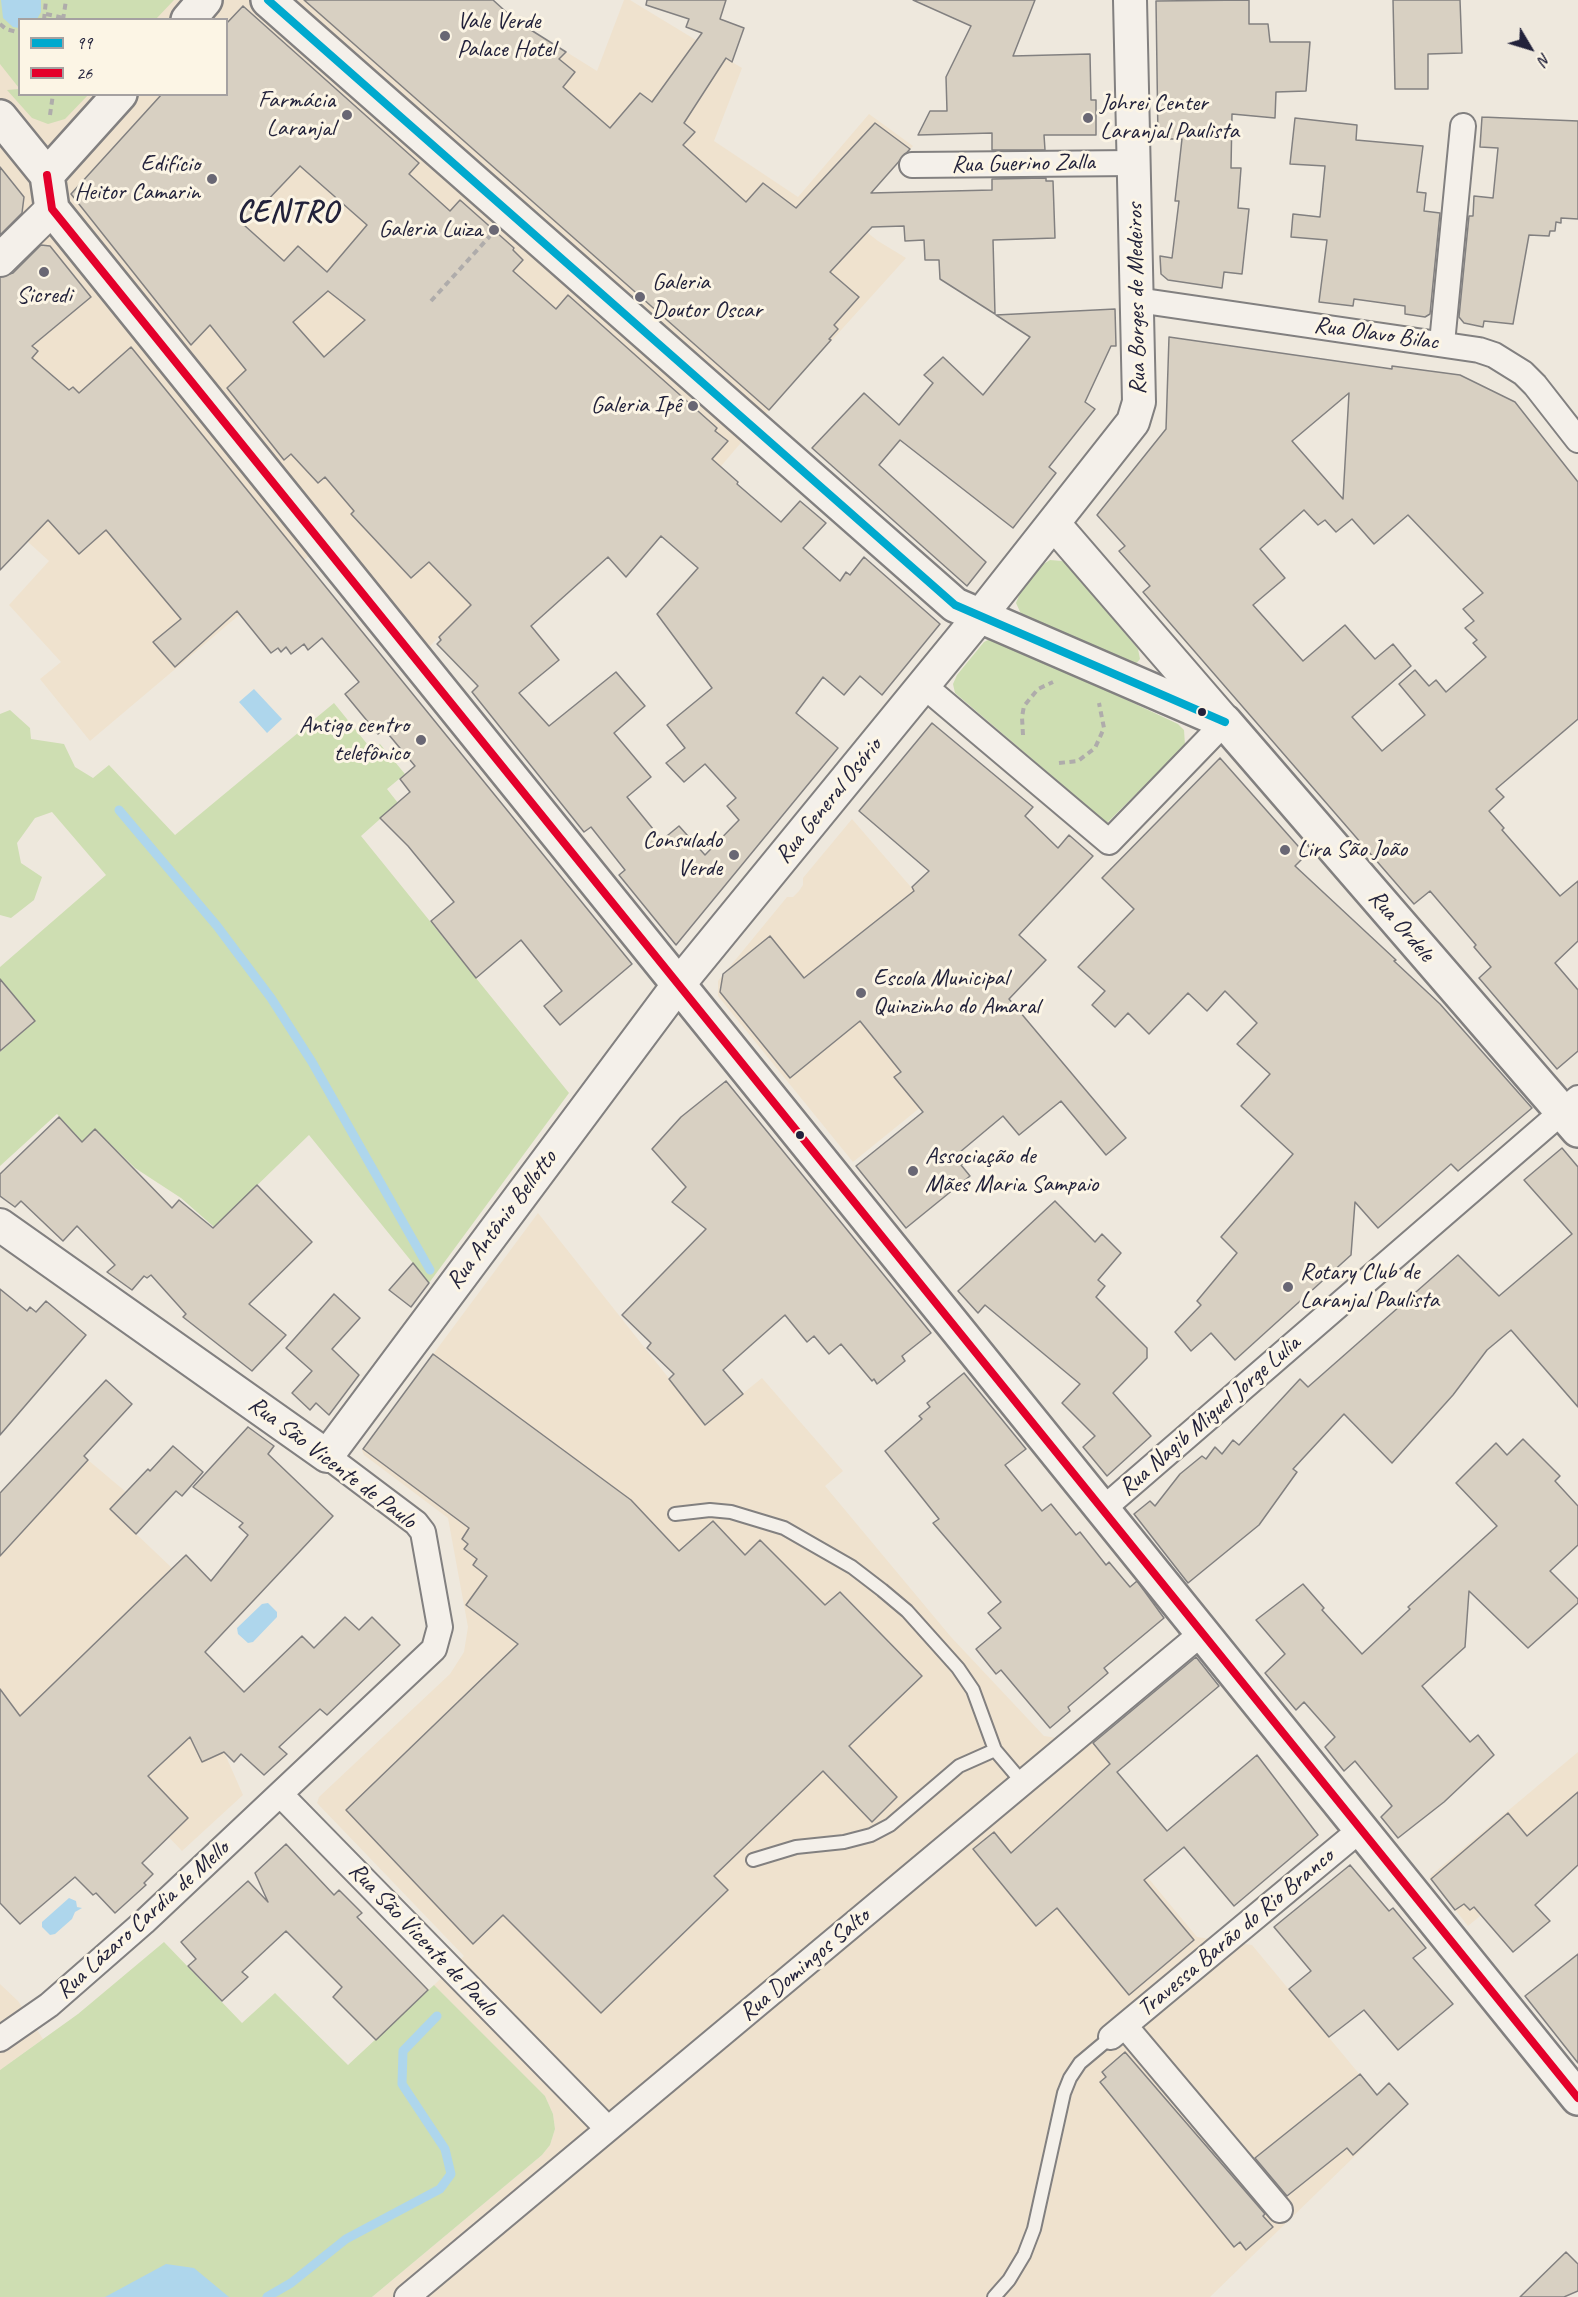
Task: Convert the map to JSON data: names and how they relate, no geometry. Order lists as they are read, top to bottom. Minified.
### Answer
{"streets":{"main road":["Rua Ordele"],"street":["Rua Guerino Zalla","Rua Borges de Medeiros","Rua Olavo Bilac","Rua General Osório","Rua Antônio Bellotto","Rua Nagib Miguel Jorge Lulia","Rua São Vicente de Paulo","Rua Lázaro Cardia de Mello","Travessa Barão do Rio Branco","Rua Domingos Salto"]},"crossings":[["Rua Guerino Zalla","Rua Borges de Medeiros"],["Rua Borges de Medeiros","Rua Olavo Bilac"],["Rua Borges de Medeiros","Rua General Osório"],["Rua General Osório","Rua Antônio Bellotto"],["Rua Ordele","Rua Nagib Miguel Jorge Lulia"],["Rua Antônio Bellotto","Rua São Vicente de Paulo"],["Rua São Vicente de Paulo","Rua Lázaro Cardia de Mello"],["Rua São Vicente de Paulo","Rua Domingos Salto"]],"districts":["CENTRO"],"places":["Vale Verde Palace Hotel","Farmácia Laranjal","Johrei Center Laranjal Paulista","Edifício Heitor Camarin","Galeria Luiza","Sicredi","Galeria Doutor Oscar","Galeria Ipê","Antigo centro telefônico","Lira São João","Consulado Verde","Escola Municipal Quinzinho do Amaral","Associação de Mães Maria Sampaio","Rotary Club de Laranjal Paulista"],"lines":["transit line 99","transit line 26"],"legend":["99","26"],"north":"bottom right"}
